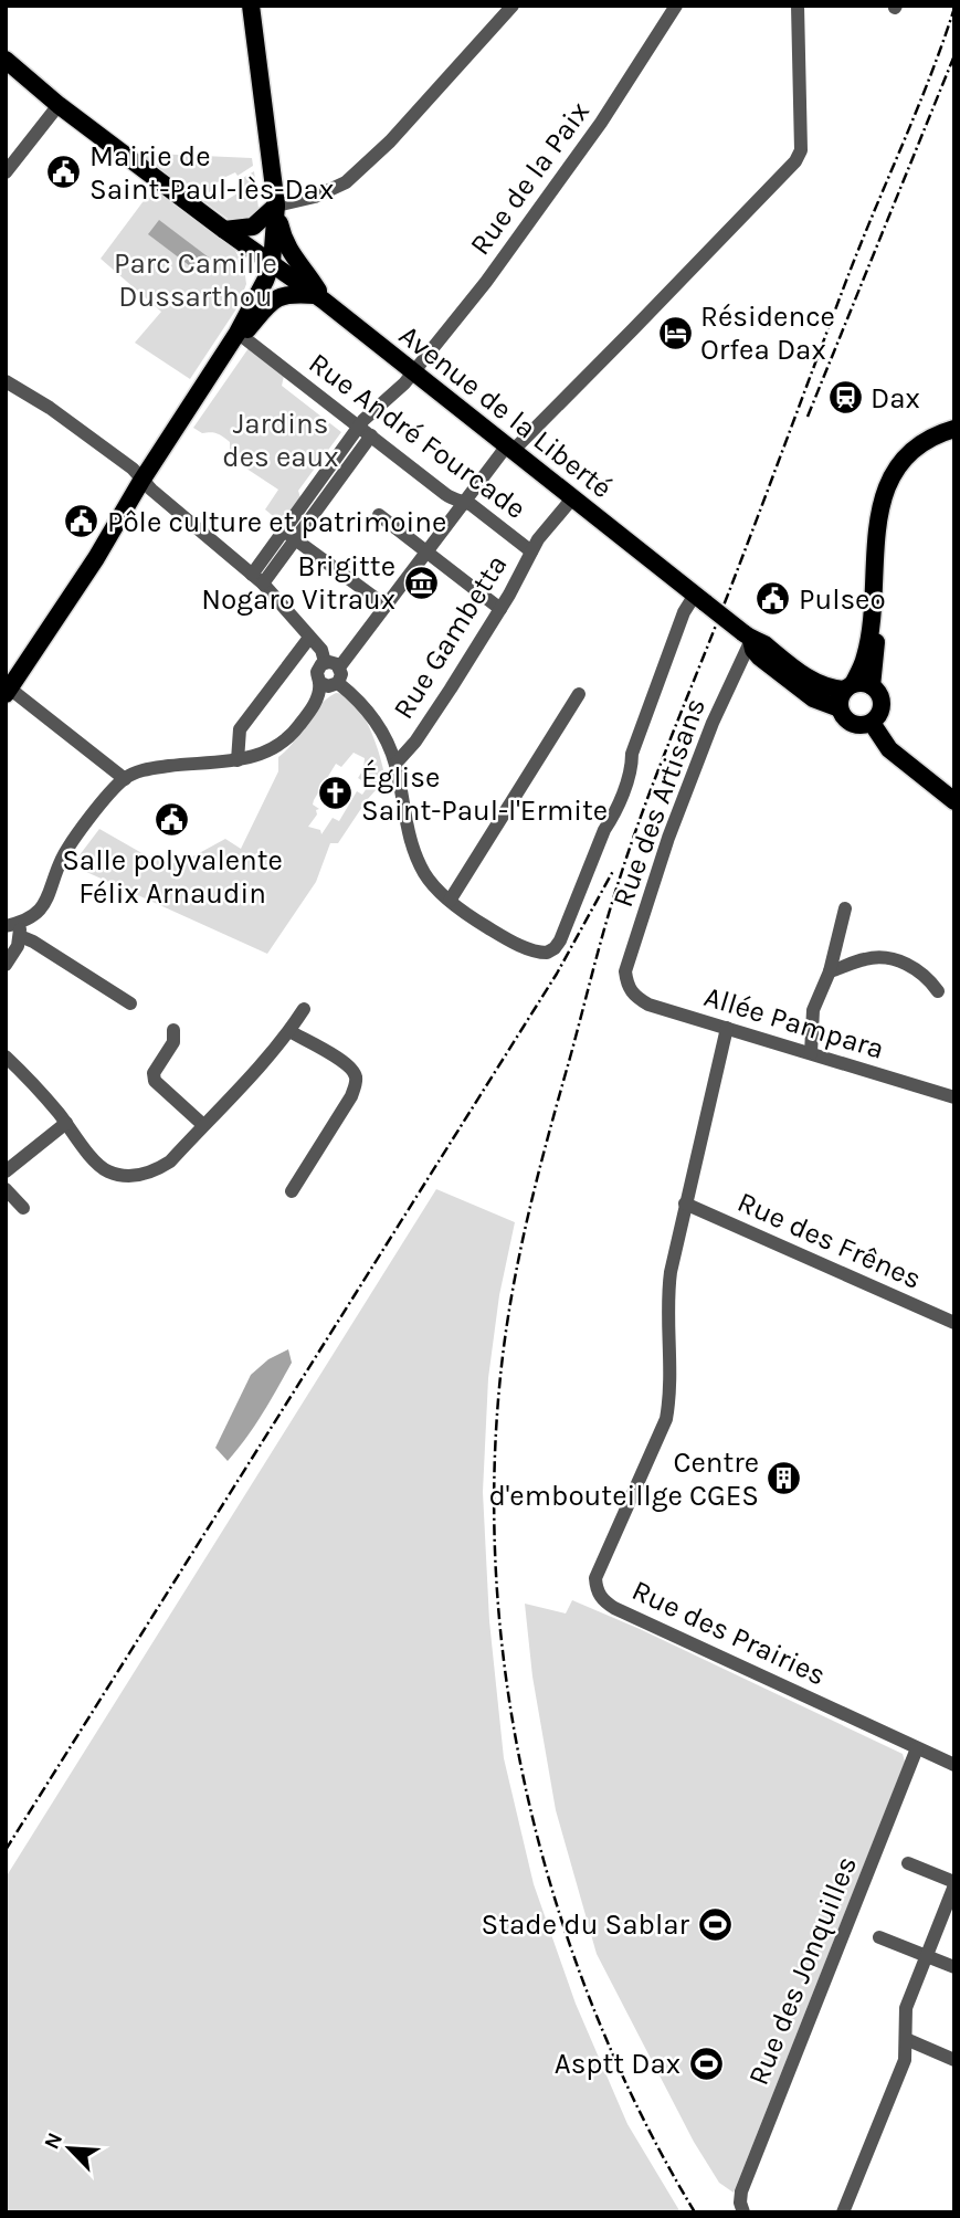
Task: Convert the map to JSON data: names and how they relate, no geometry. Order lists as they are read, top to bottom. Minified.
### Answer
{"streets":{"main road":["Avenue de la Liberté"],"street":["Rue de la Paix","Rue André Fourcade","Rue Gambetta","Rue des Artisans","Allée Pampara","Rue des Frênes","Rue des Prairies","Rue des Jonquilles"]},"crossings":[["Rue de la Paix","Avenue de la Liberté"],["Rue de la Paix","Rue André Fourcade"],["Avenue de la Liberté","Rue Gambetta"],["Avenue de la Liberté","Rue des Artisans"],["Rue André Fourcade","Rue Gambetta"],["Rue des Artisans","Allée Pampara"],["Allée Pampara","Rue des Prairies"],["Rue des Frênes","Rue des Prairies"],["Rue des Prairies","Rue des Jonquilles"]],"parks":["Parc Camille Dussarthou","Jardins des eaux"],"places":{"public building":["Mairie de Saint-Paul-lès-Dax","Pôle culture et patrimoine","Pulseo","Salle polyvalente Félix Arnaudin"],"hotel":["Résidence Orfea Dax"],"station":["Dax"],"museum":["Brigitte Nogaro Vitraux"],"church":["Église Saint-Paul-l'Ermite"],"building":["Centre d'embouteillge CGES"],"sports":["Stade du Sablar","Asptt Dax"]},"north":"top left"}
